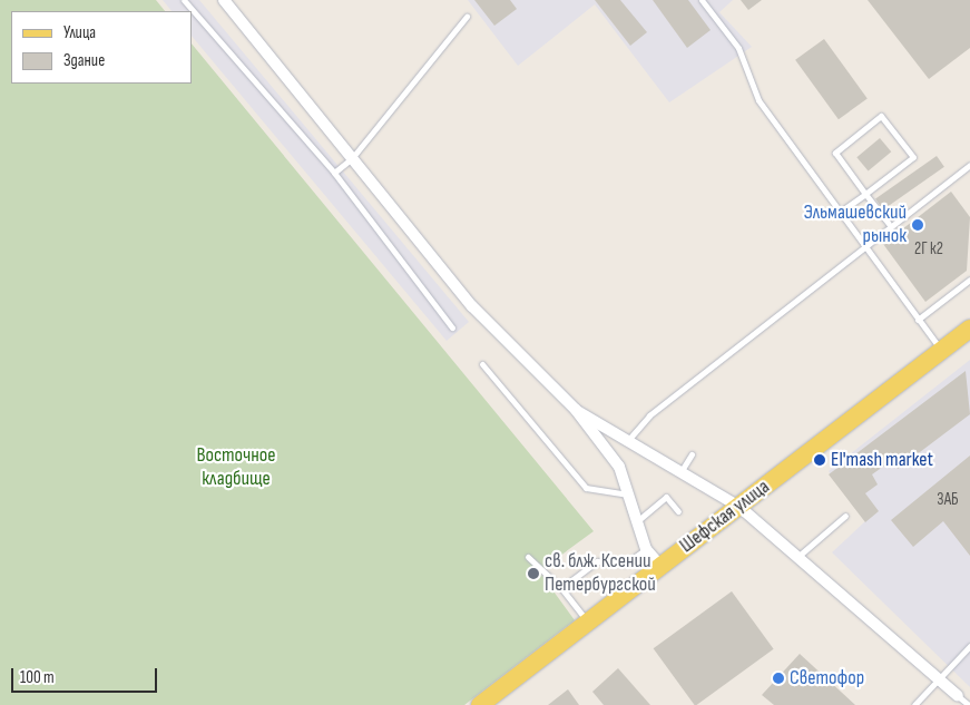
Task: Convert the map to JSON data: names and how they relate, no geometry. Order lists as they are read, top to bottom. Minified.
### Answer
{"streets":{"main road":["Шефская улица"]},"parks":["Восточное кладбище"],"places":["Эльмашевский рынок","El'mash market","св. блж. Ксении Петербургской","Светофор"],"house_numbers":["2Г к2","3АБ"],"legend":["Улица","Здание"],"scale_bar":"100 m"}
